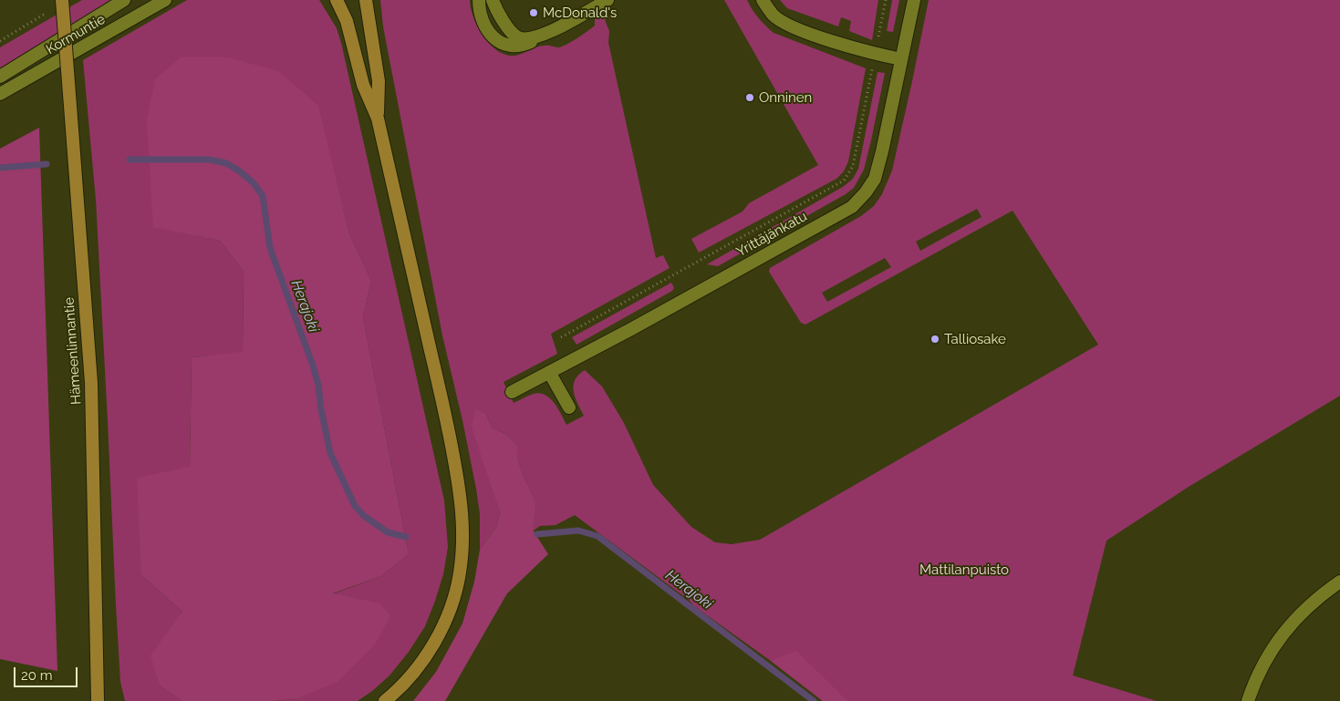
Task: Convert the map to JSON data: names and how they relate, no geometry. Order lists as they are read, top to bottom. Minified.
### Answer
{"streets":{"main road":["Hämeenlinnantie"],"street":["Kormuntie","Yrittäjänkatu"]},"water":["Herajoki"],"parks":["Mattilanpuisto"],"places":["McDonald's","Onninen","Talliosake"],"scale_bar":"20 m"}
